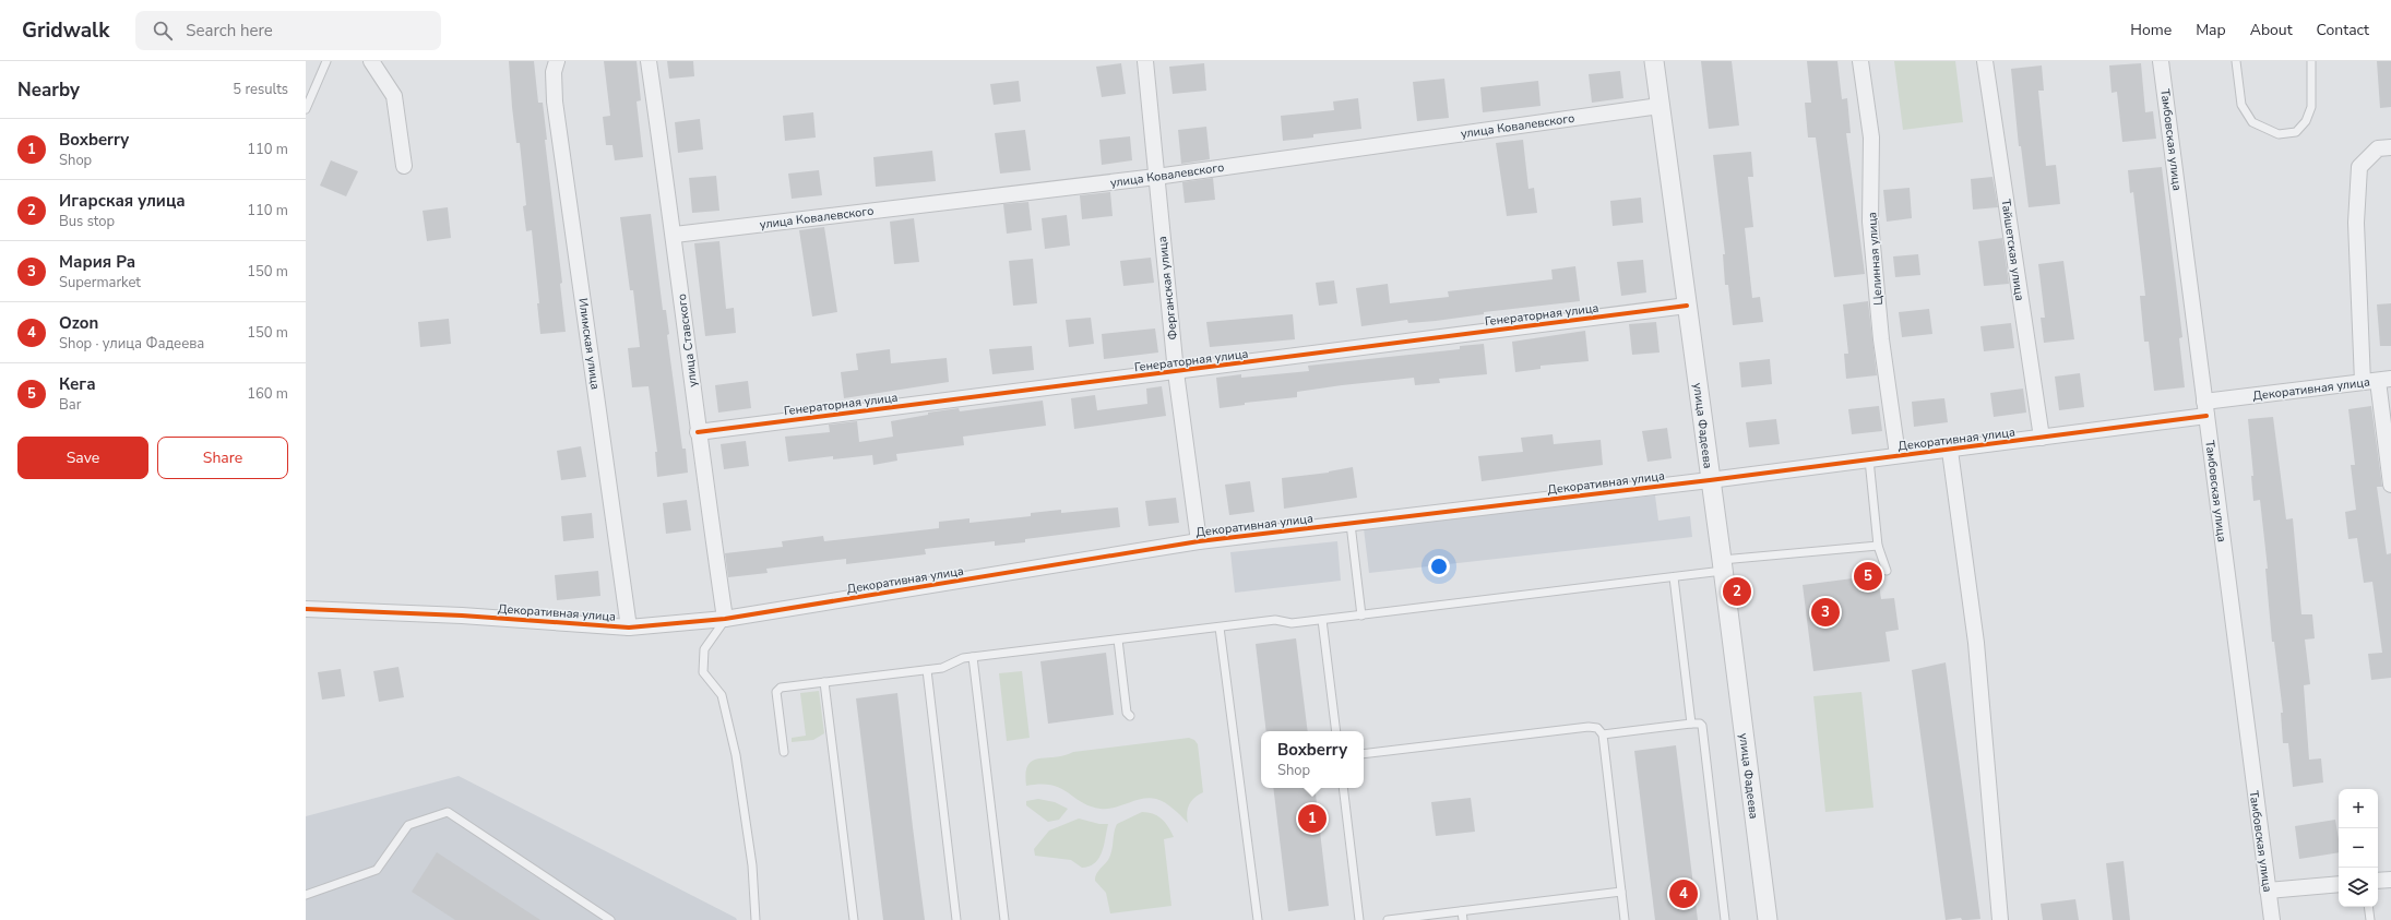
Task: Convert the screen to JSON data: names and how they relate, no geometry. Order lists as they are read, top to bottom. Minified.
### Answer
{"streets":{"street":["улица Ковалевского","Тамбовская улица","Тайшетская улица","Целинная улица","Ферганская улица","Генераторная улица","улица Ставского","Илимская улица","Декоративная улица","улица Фадеева"]},"crossings":[["улица Ковалевского","Ферганская улица"],["улица Ковалевского","улица Ставского"],["улица Ковалевского","улица Фадеева"],["Тамбовская улица","Декоративная улица"],["Тайшетская улица","Декоративная улица"],["Целинная улица","Декоративная улица"],["Ферганская улица","Генераторная улица"],["Ферганская улица","Декоративная улица"],["Генераторная улица","улица Ставского"],["Генераторная улица","улица Фадеева"],["улица Ставского","Декоративная улица"],["Илимская улица","Декоративная улица"],["Декоративная улица","улица Фадеева"]],"page":{"header":"Gridwalk","search":"Search here","nav":["Home","Map","About","Contact"],"heading":["Nearby","5 results"],"list":[{"mark":"1","name":"Boxberry","note":"Shop","value":"110 m"},{"mark":"2","name":"Игарская улица","note":"Bus stop","value":"110 m"},{"mark":"3","name":"Мария Ра","note":"Supermarket","value":"150 m"},{"mark":"4","name":"Ozon","note":"Shop · улица Фадеева","value":"150 m"},{"mark":"5","name":"Кега","note":"Bar","value":"160 m"}],"buttons":["Save","Share"],"pins":["5","2","3","1","4"],"popup":["Boxberry","Shop"],"map_buttons":["+","−"]}}
